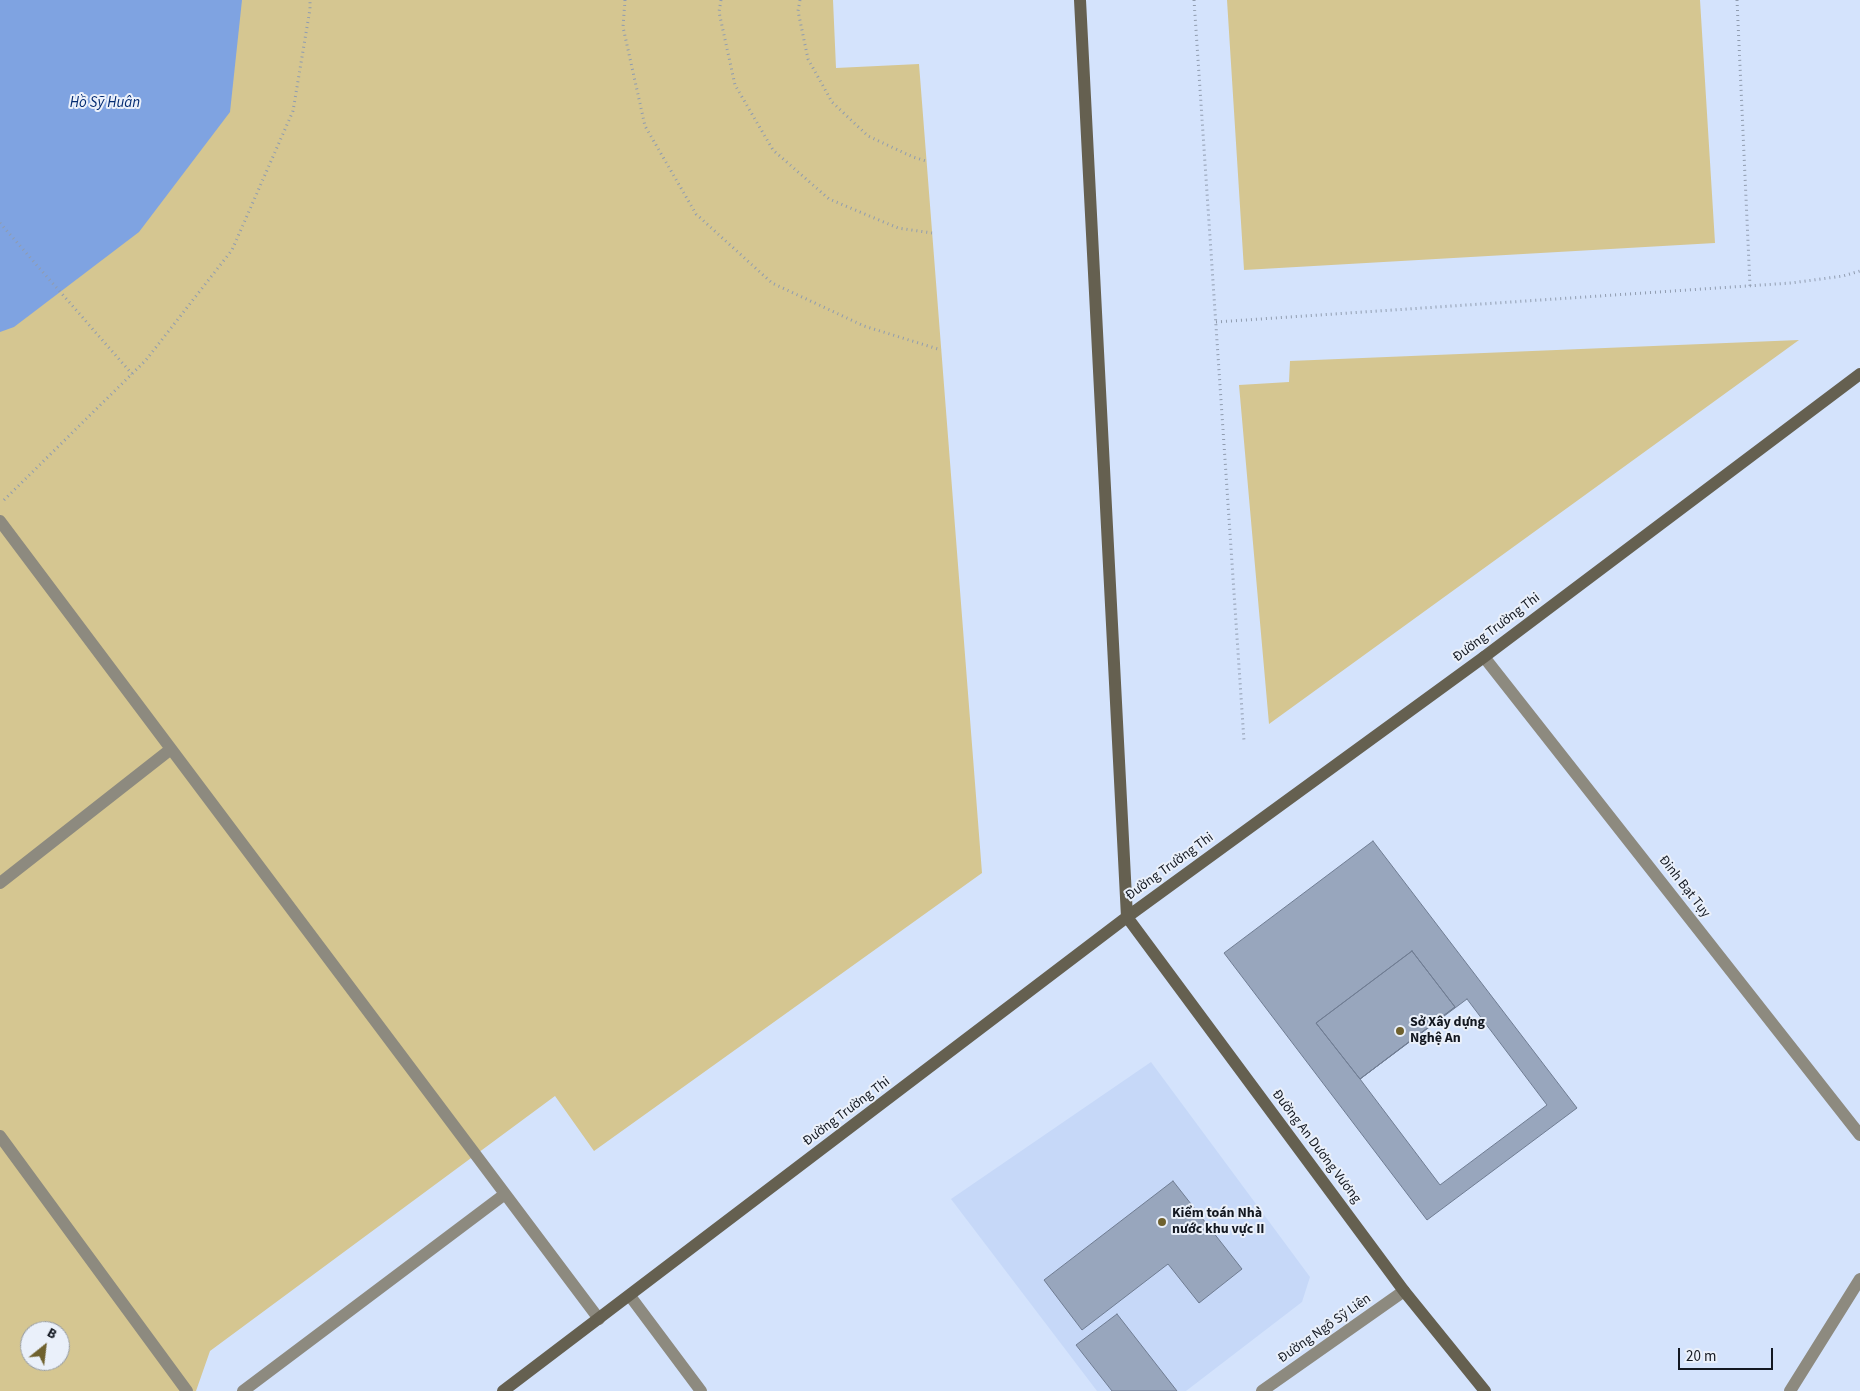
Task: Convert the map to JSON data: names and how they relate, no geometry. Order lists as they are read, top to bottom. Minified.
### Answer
{"streets":{"main road":["Đường Trường Thi","Đường An Dương Vương"],"street":["Đinh Bạt Tụy","Đường Ngô Sỹ Liên"]},"crossings":[["Đường Trường Thi","Đinh Bạt Tụy"],["Đường Trường Thi","Đường An Dương Vương"],["Đường An Dương Vương","Đường Ngô Sỹ Liên"]],"water":["Hồ Sỹ Huân"],"places":["Sở Xây dựng Nghệ An","Kiểm toán Nhà nước khu vực II"],"scale_bar":"20 m","north":"top right"}
